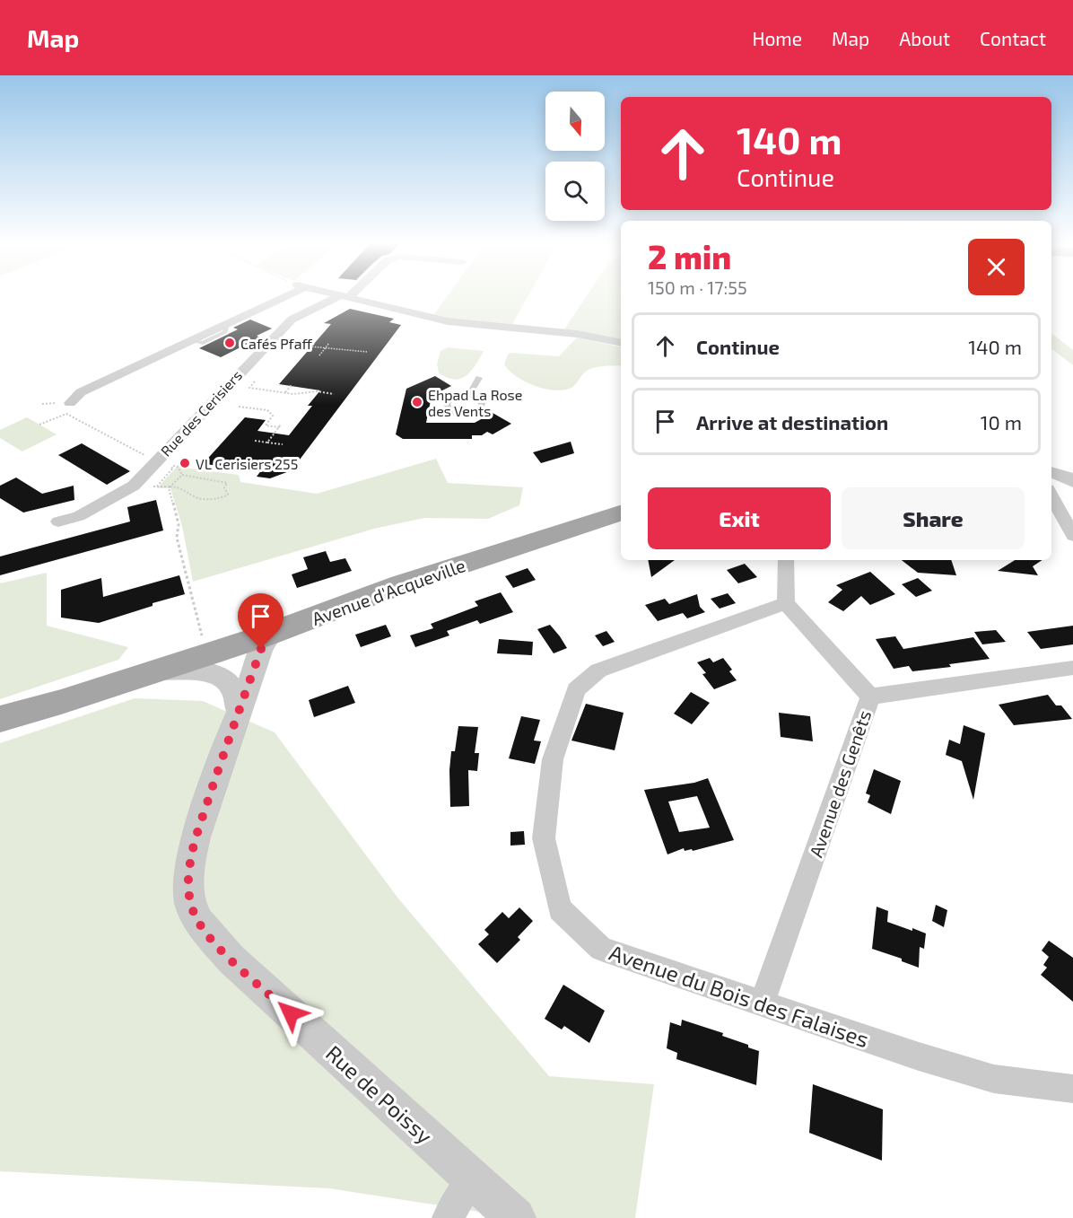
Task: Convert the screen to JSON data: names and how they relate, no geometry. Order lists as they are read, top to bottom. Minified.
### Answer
{"streets":{"main road":["Avenue d'Acqueville"],"street":["Rue des Cerisiers","Avenue des Genêts","Avenue du Bois des Falaises","Rue de Poissy"]},"crossings":[["Avenue d'Acqueville","Rue de Poissy"],["Avenue des Genêts","Avenue du Bois des Falaises"]],"places":["Cafés Pfaff","Ehpad La Rose des Vents","VL Cerisiers 255"],"north":"bottom","page":{"header":"Map","nav":["Home","Map","About","Contact"],"turn":["140 m","Continue"],"heading":["2 min","150 m · 17:55"],"list":[{"name":"Continue","value":"140 m"},{"name":"Arrive at destination","value":"10 m"}],"buttons":["Exit","Share"]}}
